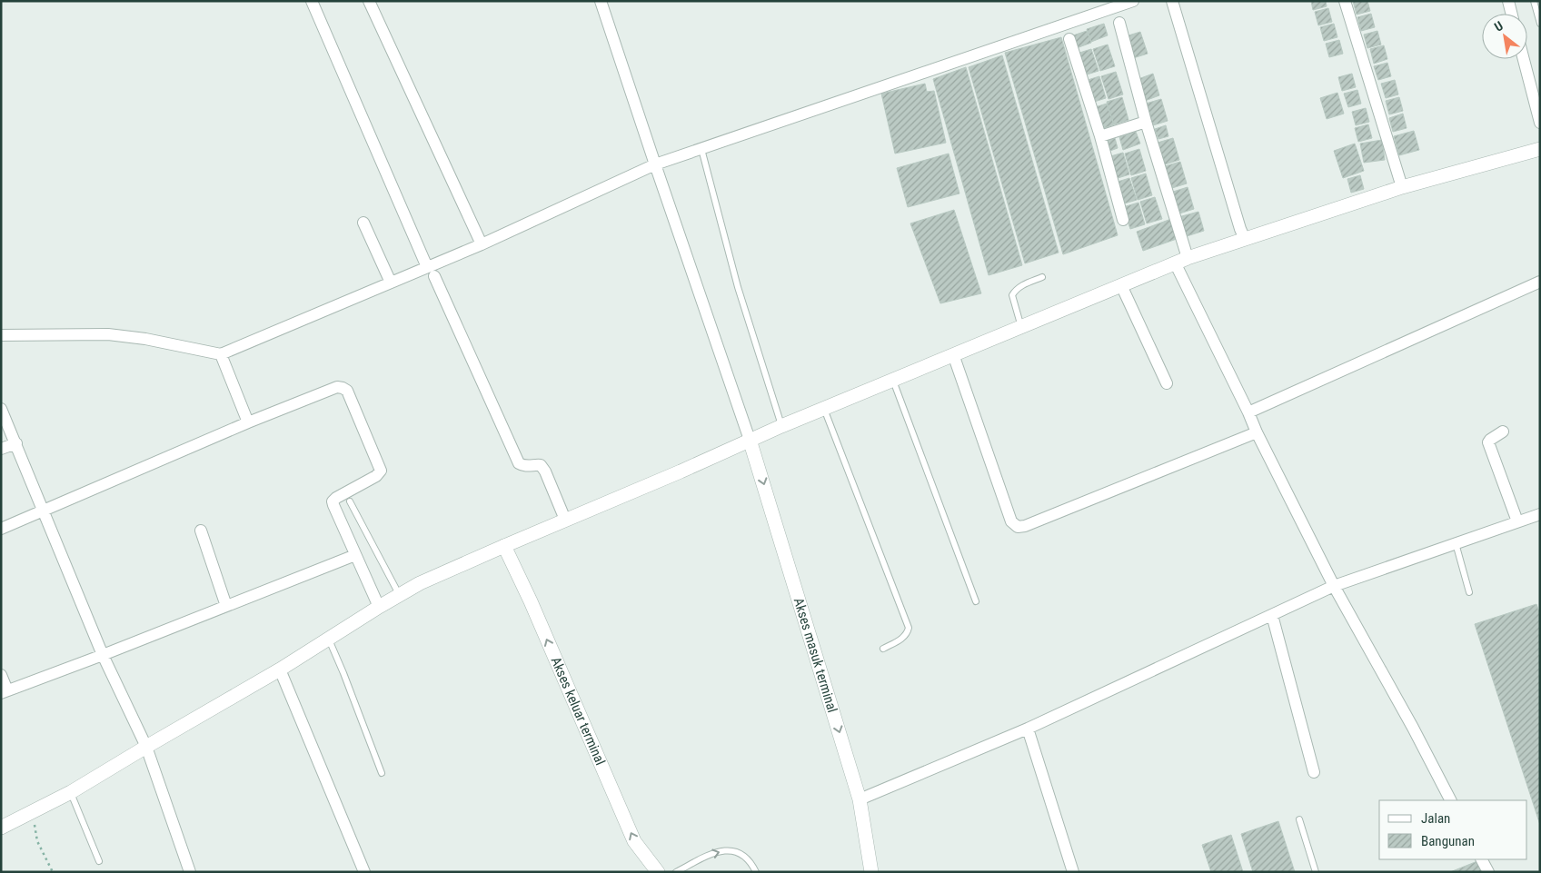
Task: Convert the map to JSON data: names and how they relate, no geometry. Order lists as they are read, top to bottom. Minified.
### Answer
{"streets":{"street":["Akses masuk terminal","Akses keluar terminal"]},"one_way":["Akses masuk terminal","Akses keluar terminal"],"legend":["Jalan","Bangunan"],"north":"top left"}
